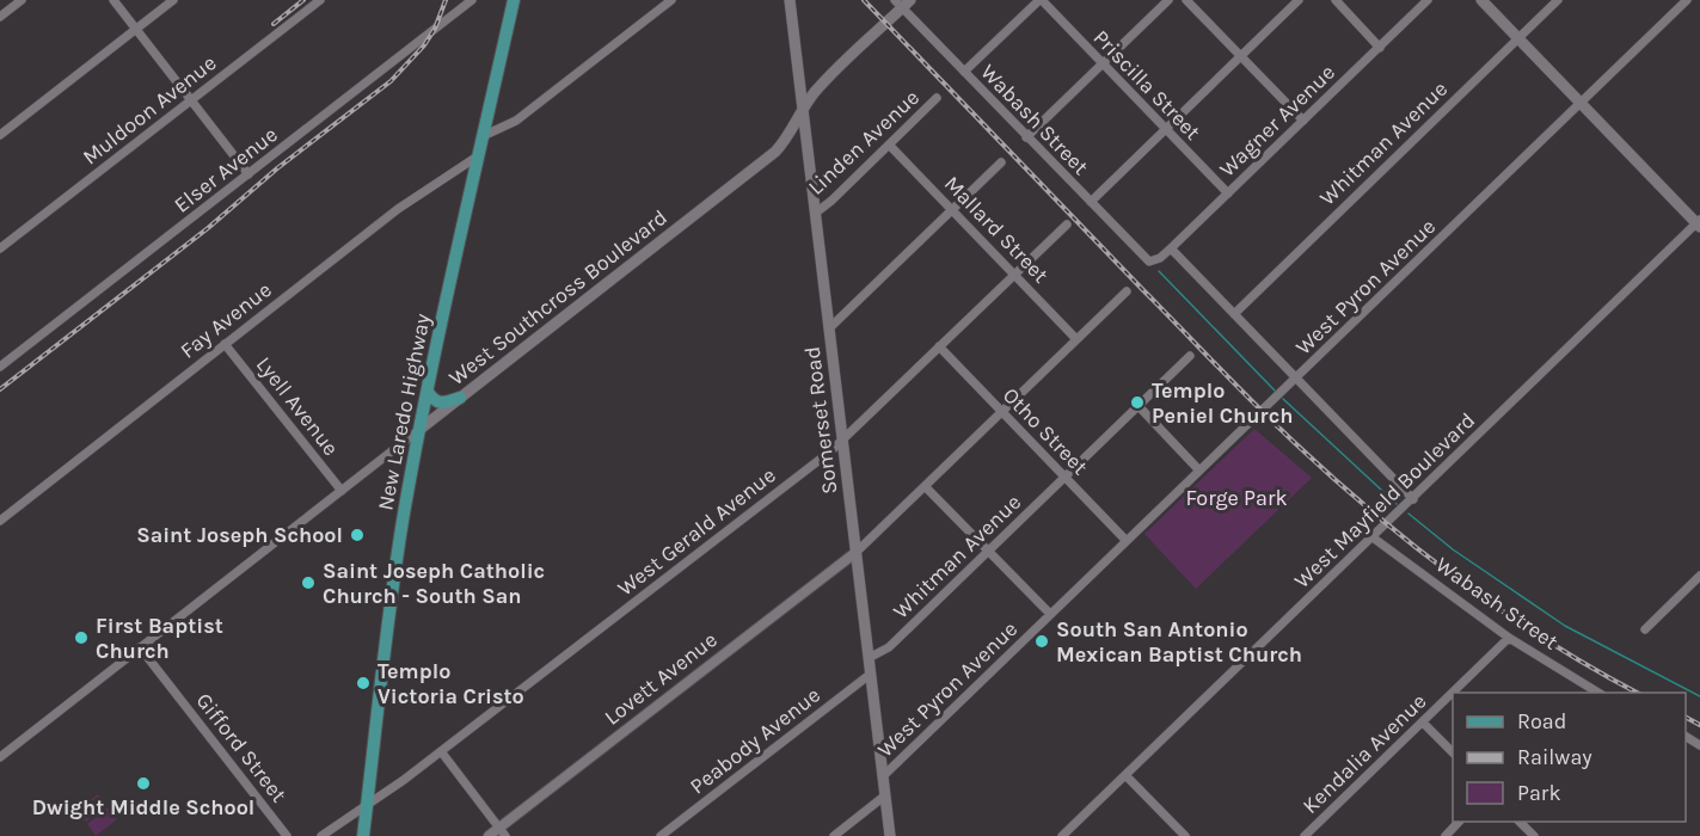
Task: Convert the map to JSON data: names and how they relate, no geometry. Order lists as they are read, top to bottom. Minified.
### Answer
{"streets":{"main road":["West Southcross Boulevard","New Laredo Highway","Somerset Road"],"street":["Priscilla Street","Muldoon Avenue","Wabash Street","Wagner Avenue","Linden Avenue","Whitman Avenue","Elser Avenue","Mallard Street","West Pyron Avenue","Fay Avenue","Lyell Avenue","Otho Street","West Mayfield Boulevard","West Gerald Avenue","Lovett Avenue","Peabody Avenue","Gifford Street","Kendalia Avenue"]},"crossings":[["Priscilla Street","Wagner Avenue"],["Wabash Street","Wagner Avenue"],["Wabash Street","West Southcross Boulevard"],["Wabash Street","West Mayfield Boulevard"],["Wabash Street","Kendalia Avenue"],["Linden Avenue","Mallard Street"],["Linden Avenue","Somerset Road"],["Whitman Avenue","Somerset Road"],["Whitman Avenue","Otho Street"],["Mallard Street","West Gerald Avenue"],["West Pyron Avenue","Somerset Road"],["West Pyron Avenue","Otho Street"],["West Southcross Boulevard","Lyell Avenue"],["West Southcross Boulevard","New Laredo Highway"],["West Southcross Boulevard","Somerset Road"],["West Southcross Boulevard","Gifford Street"],["Fay Avenue","Lyell Avenue"],["Fay Avenue","New Laredo Highway"],["New Laredo Highway","West Gerald Avenue"],["Somerset Road","West Gerald Avenue"],["Somerset Road","Lovett Avenue"],["Somerset Road","Peabody Avenue"],["Otho Street","West Gerald Avenue"]],"parks":["Forge Park"],"places":["Templo Peniel Church","Saint Joseph School","Saint Joseph Catholic Church - South San","First Baptist Church","South San Antonio Mexican Baptist Church","Templo Victoria Cristo","Dwight Middle School"],"legend":["Road","Railway","Park"]}
